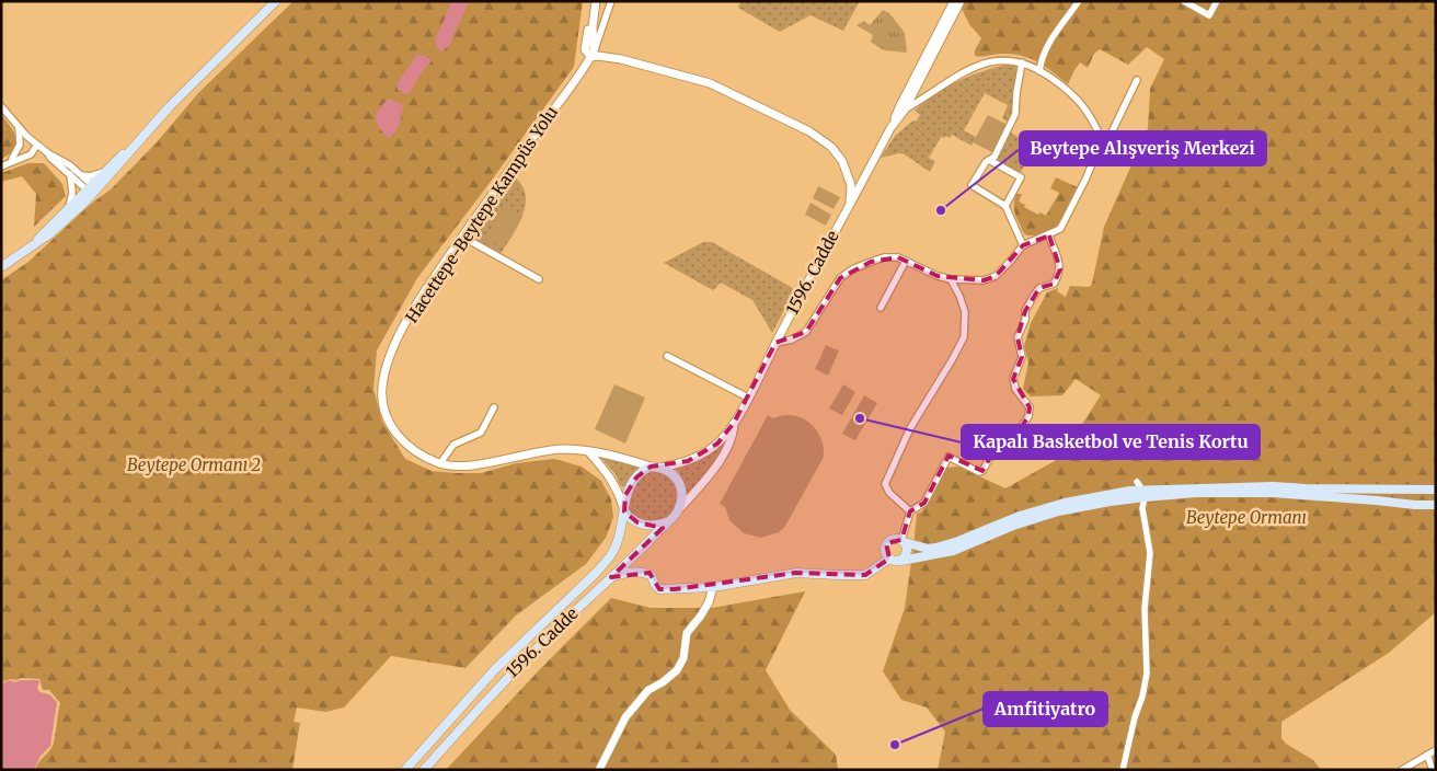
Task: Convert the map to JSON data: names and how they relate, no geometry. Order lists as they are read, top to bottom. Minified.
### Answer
{"streets":{"main road":["1596. Cadde"],"street":["Hacettepe-Beytepe Kampüs Yolu"]},"crossings":[["Hacettepe-Beytepe Kampüs Yolu","1596. Cadde"]],"parks":["Beytepe Ormanı 2","Beytepe Ormanı"],"places":["Beytepe Alışveriş Merkezi","Kapalı Basketbol ve Tenis Kortu","Amfitiyatro"]}
